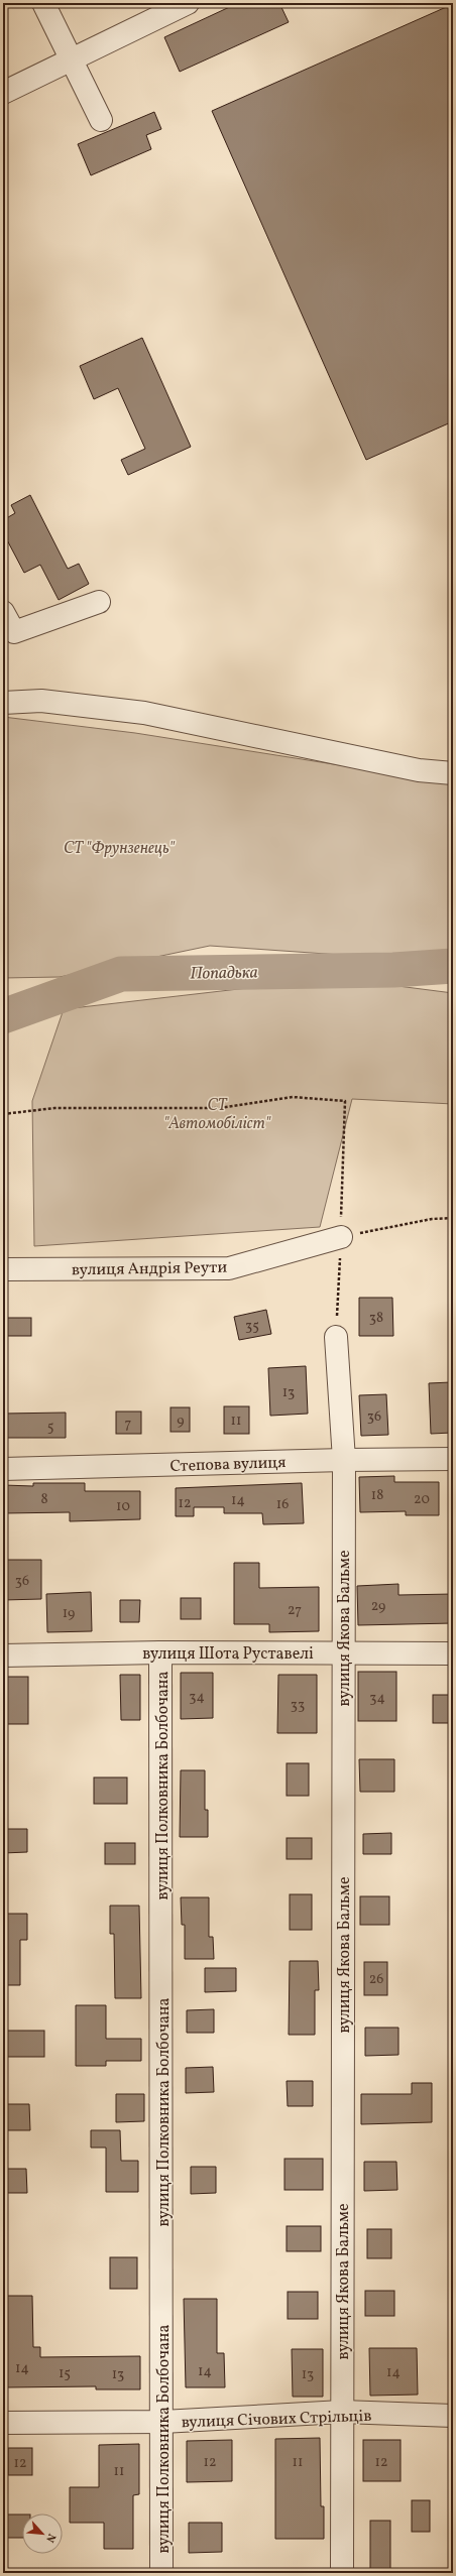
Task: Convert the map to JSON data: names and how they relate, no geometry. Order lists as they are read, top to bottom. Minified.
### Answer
{"streets":{"street":["вулиця Андрія Реути","Степова вулиця","вулиця Якова Бальме","вулиця Шота Руставелі","вулиця Полковника Болбочана","вулиця Січових Стрільців"]},"crossings":[["Степова вулиця","вулиця Якова Бальме"],["вулиця Якова Бальме","вулиця Шота Руставелі"],["вулиця Якова Бальме","вулиця Січових Стрільців"],["вулиця Шота Руставелі","вулиця Полковника Болбочана"],["вулиця Полковника Болбочана","вулиця Січових Стрільців"]],"water":["Попадька"],"parks":["СТ \"Фрунзенець\"","СТ \"Автомобіліст\""],"house_numbers":["38","35","13","36","9","11","7","5","18","8","20","14","12","16","10","36","29","27","19","34","34","33","26","14","14","14","15","13","13","12","11","12","12","11"],"north":"bottom right"}
